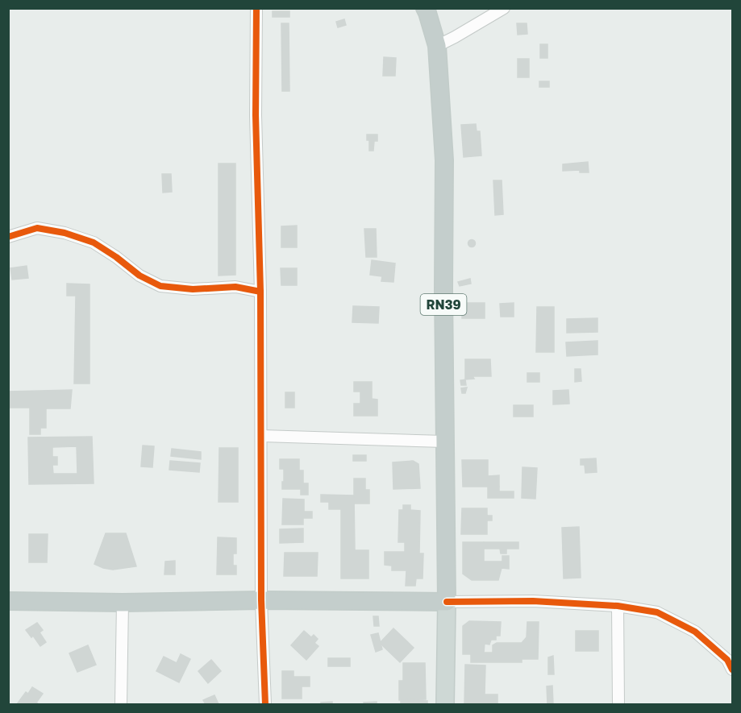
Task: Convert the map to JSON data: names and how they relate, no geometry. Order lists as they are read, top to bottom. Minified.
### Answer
{"streets":{"highway":["RN39"]}}
